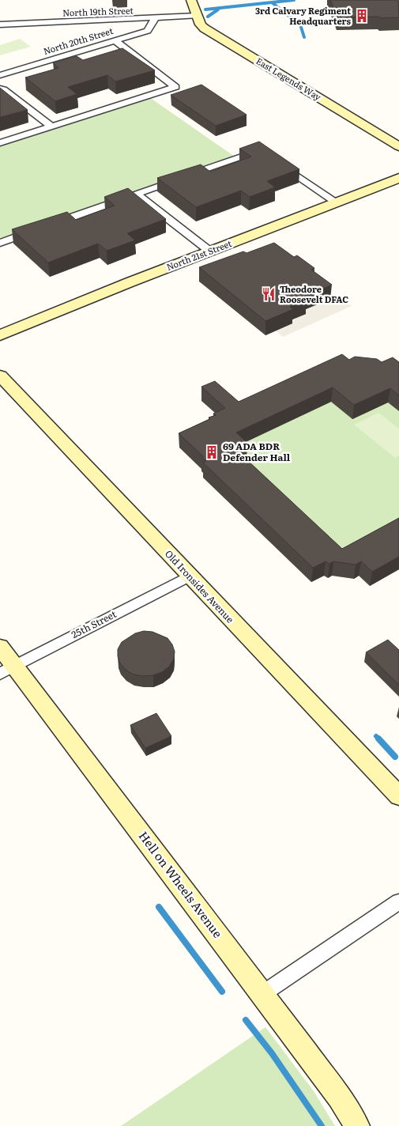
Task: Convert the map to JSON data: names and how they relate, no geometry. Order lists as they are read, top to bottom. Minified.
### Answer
{"streets":{"street":["North 19th Street","North 20th Street","East Legends Way","North 21st Street","Old Ironsides Avenue","25th Street","Hell on Wheels Avenue"]},"crossings":[["North 19th Street","North 20th Street"],["North 19th Street","East Legends Way"],["Old Ironsides Avenue","25th Street"],["25th Street","Hell on Wheels Avenue"]],"places":{"building":["3rd Calvary Regiment Headquarters","69 ADA BDR Defender Hall"],"restaurant":["Theodore Roosevelt DFAC"]}}
